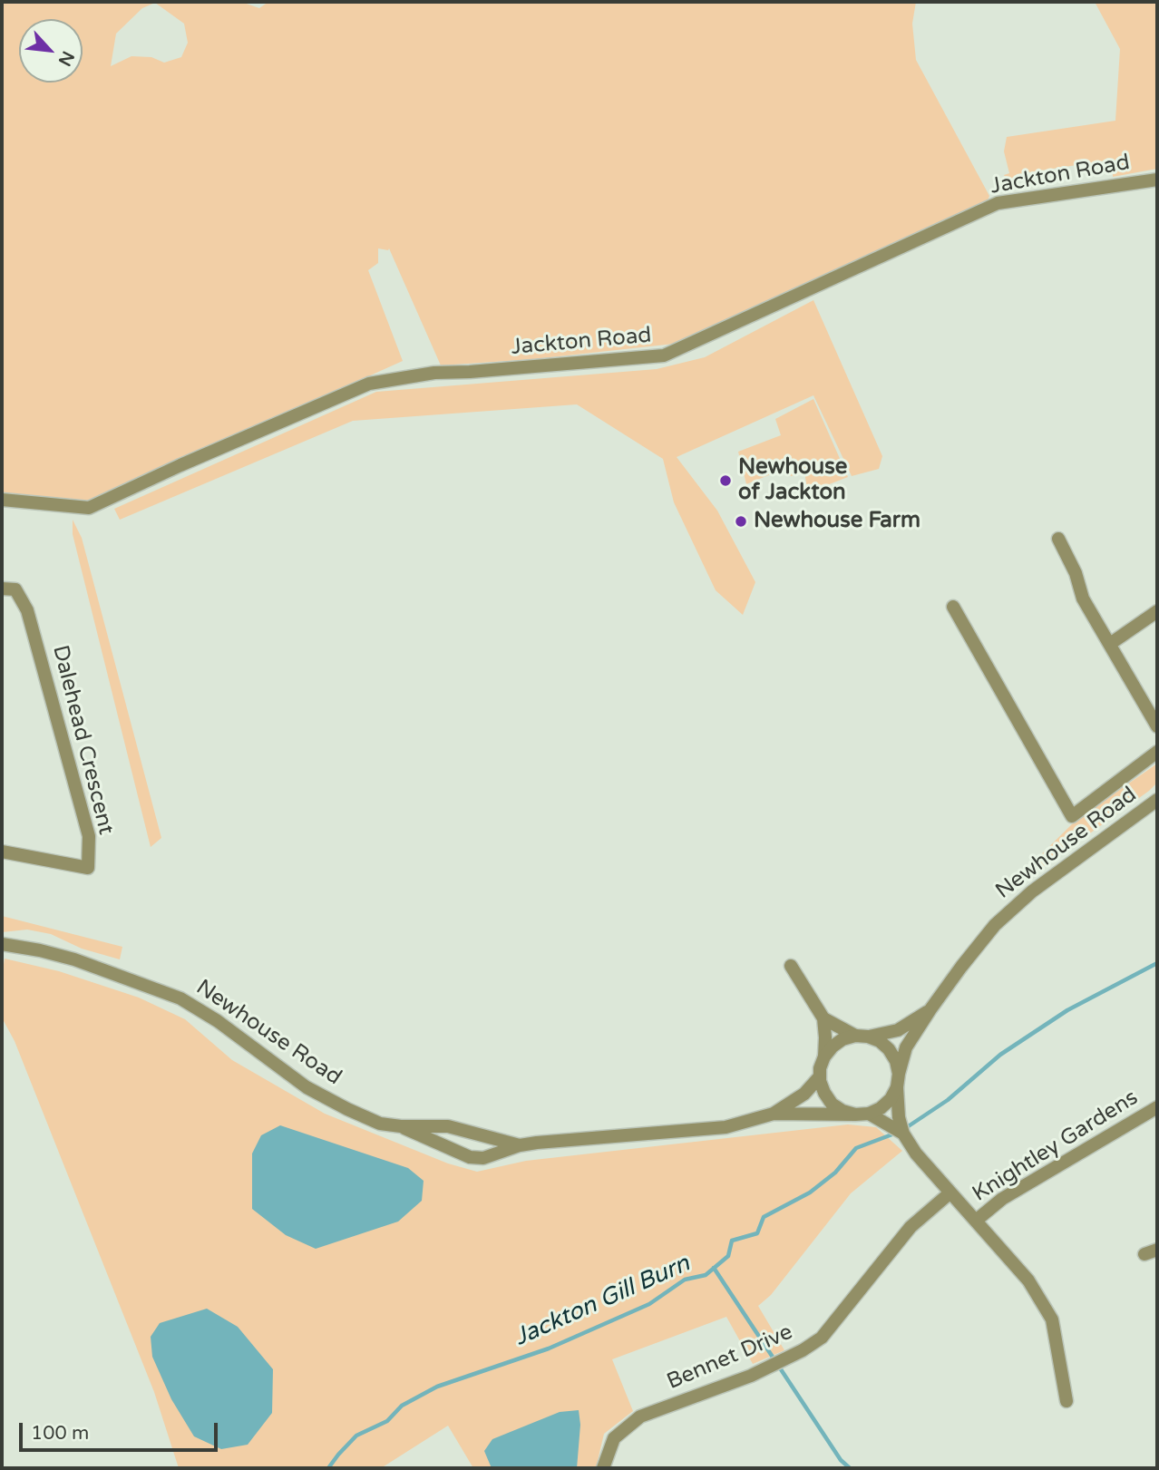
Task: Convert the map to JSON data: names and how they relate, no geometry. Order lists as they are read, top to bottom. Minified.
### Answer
{"streets":{"street":["Jackton Road","Dalehead Crescent","Newhouse Road","Knightley Gardens","Bennet Drive"]},"water":["Jackton Gill Burn"],"places":["Newhouse of Jackton","Newhouse Farm"],"scale_bar":"100 m","north":"bottom right"}
